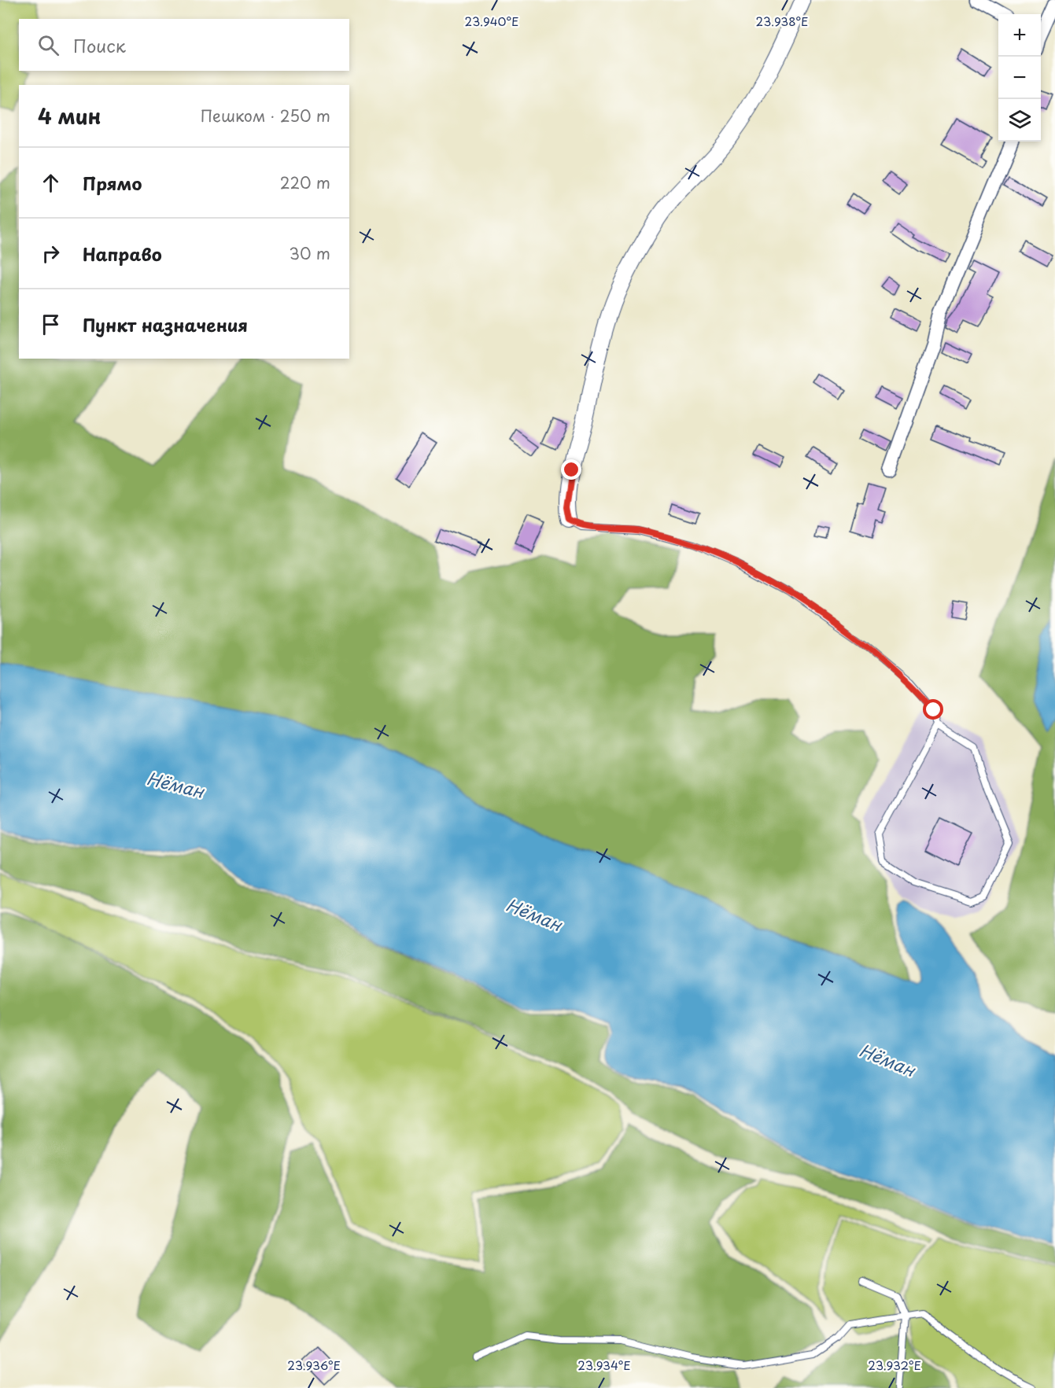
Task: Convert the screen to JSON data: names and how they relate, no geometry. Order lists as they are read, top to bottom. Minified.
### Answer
{"water":["Нёман"],"page":{"map_buttons":["+","−"],"search":"Поиск","heading":["4 мин","Пешком · 250 m"],"list":[["Прямо","220 m"],["Направо","30 m"],"Пункт назначения"]},"coordinates":["23.940°E","23.938°E","23.936°E","23.934°E","23.932°E"]}
